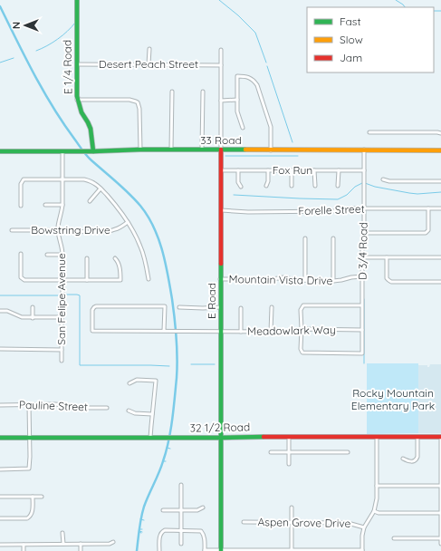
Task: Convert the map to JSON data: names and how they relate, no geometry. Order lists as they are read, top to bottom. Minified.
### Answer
{"streets":{"street":["Desert Peach Street","E 1/4 Road","33 Road","Fox Run","Forelle Street","Bowstring Drive","D 3/4 Road","Mountain Vista Drive","San Felipe Avenue","E Road","Meadowlark Way","Pauline Street","32 1/2 Road","Aspen Grove Drive"]},"crossings":[["Desert Peach Street","E 1/4 Road"],["Desert Peach Street","E Road"],["E 1/4 Road","33 Road"],["33 Road","D 3/4 Road"],["33 Road","San Felipe Avenue"],["33 Road","E Road"],["Fox Run","D 3/4 Road"],["Fox Run","E Road"],["Forelle Street","D 3/4 Road"],["Forelle Street","E Road"],["Bowstring Drive","San Felipe Avenue"],["D 3/4 Road","Mountain Vista Drive"],["D 3/4 Road","Meadowlark Way"],["Mountain Vista Drive","E Road"],["E Road","Meadowlark Way"],["E Road","32 1/2 Road"]],"parks":["Rocky Mountain Elementary Park"],"legend":["Fast","Slow","Jam"],"north":"left"}
